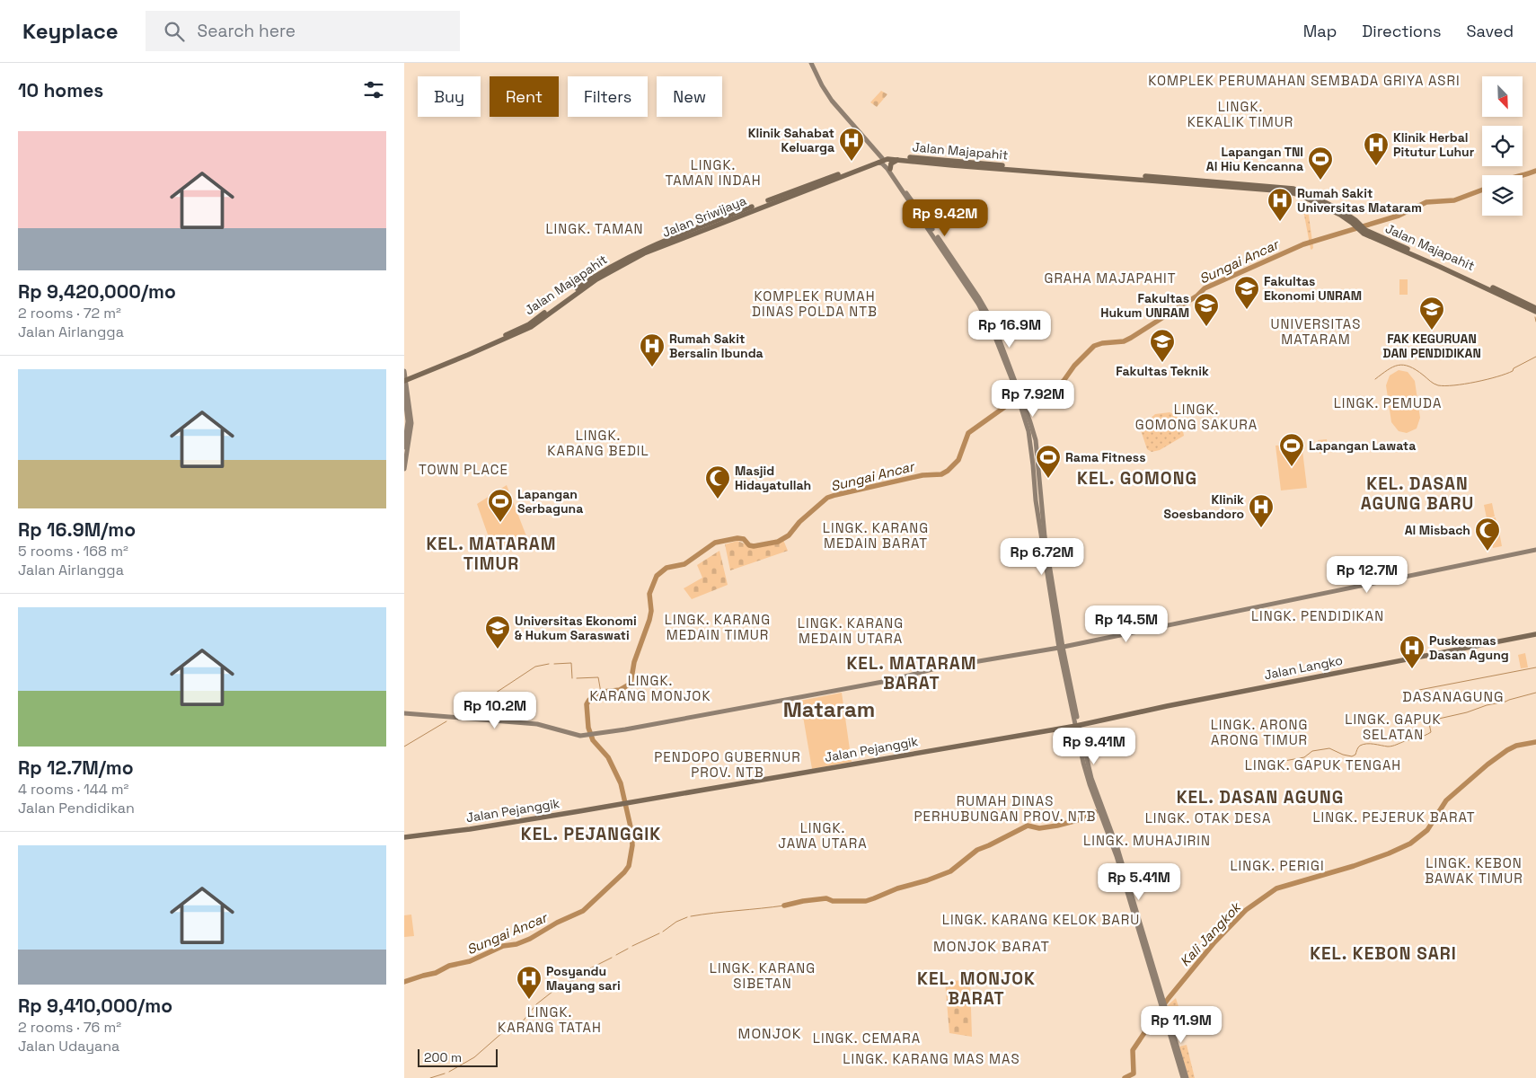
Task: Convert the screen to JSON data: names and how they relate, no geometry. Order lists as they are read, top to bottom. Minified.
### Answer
{"streets":{"main road":["Jalan Majapahit","Jalan Sriwijaya","Jalan Langko","Jalan Pejanggik"]},"crossings":[["Jalan Majapahit","Jalan Sriwijaya"],["Jalan Langko","Jalan Pejanggik"]],"districts":["KOMPLEK PERUMAHAN SEMBADA GRIYA ASRI","LINGK. KEKALIK TIMUR","LINGK. TAMAN INDAH","LINGK. TAMAN","GRAHA MAJAPAHIT","KOMPLEK RUMAH DINAS POLDA NTB","UNIVERSITAS MATARAM","LINGK. PEMUDA","LINGK. GOMONG SAKURA","LINGK. KARANG BEDIL","TOWN PLACE","KEL. GOMONG","KEL. DASAN AGUNG BARU","LINGK. KARANG MEDAIN BARAT","KEL. MATARAM TIMUR","LINGK. PENDIDIKAN","LINGK. KARANG MEDAIN TIMUR","LINGK. KARANG MEDAIN UTARA","KEL. MATARAM BARAT","LINGK. KARANG MONJOK","DASANAGUNG","Mataram","LINGK. GAPUK SELATAN","LINGK. ARONG ARONG TIMUR","PENDOPO GUBERNUR PROV. NTB","LINGK. GAPUK TENGAH","KEL. DASAN AGUNG","RUMAH DINAS PERHUBUNGAN PROV. NTB","LINGK. PEJERUK BARAT","LINGK. OTAK DESA","LINGK. JAWA UTARA","KEL. PEJANGGIK","LINGK. MUHAJIRIN","LINGK. KEBON BAWAK TIMUR","LINGK. PERIGI","LINGK. KARANG KELOK BARU","MONJOK BARAT","KEL. KEBON SARI","LINGK. KARANG SIBETAN","KEL. MONJOK BARAT","LINGK. KARANG TATAH","MONJOK","LINGK. CEMARA","LINGK. KARANG MAS MAS"],"water":["Sungai Ancar","Kali Jangkok"],"places":{"hospital":["Klinik Sahabat Keluarga","Klinik Herbal Pitutur Luhur","Rumah Sakit Universitas Mataram","Rumah Sakit Bersalin Ibunda","Klinik Soesbandoro","Puskesmas Dasan Agung","Posyandu Mayang sari"],"sports":["Lapangan TNI Al Hiu Kencanna","Lapangan Lawata","Rama Fitness","Lapangan Serbaguna"],"school or university":["Fakultas Ekonomi UNRAM","Fakultas Hukum UNRAM","FAK KEGURUAN DAN PENDIDIKAN","Fakultas Teknik","Universitas Ekonomi & Hukum Saraswati"],"mosque":["Masjid Hidayatullah","Al Misbach"]},"scale_bar":"200 m","north":"bottom right","page":{"header":"Keyplace","search":"Search here","nav":["Map","Directions","Saved"],"heading":"10 homes","chip":["Buy","Rent","Filters","New"],"list":[{"name":"Rp 9,420,000/mo","note":"2 rooms · 72 m² · Jalan Airlangga"},{"name":"Rp 16.9M/mo","note":"5 rooms · 168 m² · Jalan Airlangga"},{"name":"Rp 12.7M/mo","note":"4 rooms · 144 m² · Jalan Pendidikan"},{"name":"Rp 9,410,000/mo","note":"2 rooms · 76 m² · Jalan Udayana"}],"price":["Rp 9.42M","Rp 16.9M","Rp 7.92M","Rp 6.72M","Rp 12.7M","Rp 14.5M","Rp 10.2M","Rp 9.41M","Rp 5.41M","Rp 11.9M"],"scale":"200 m"}}
